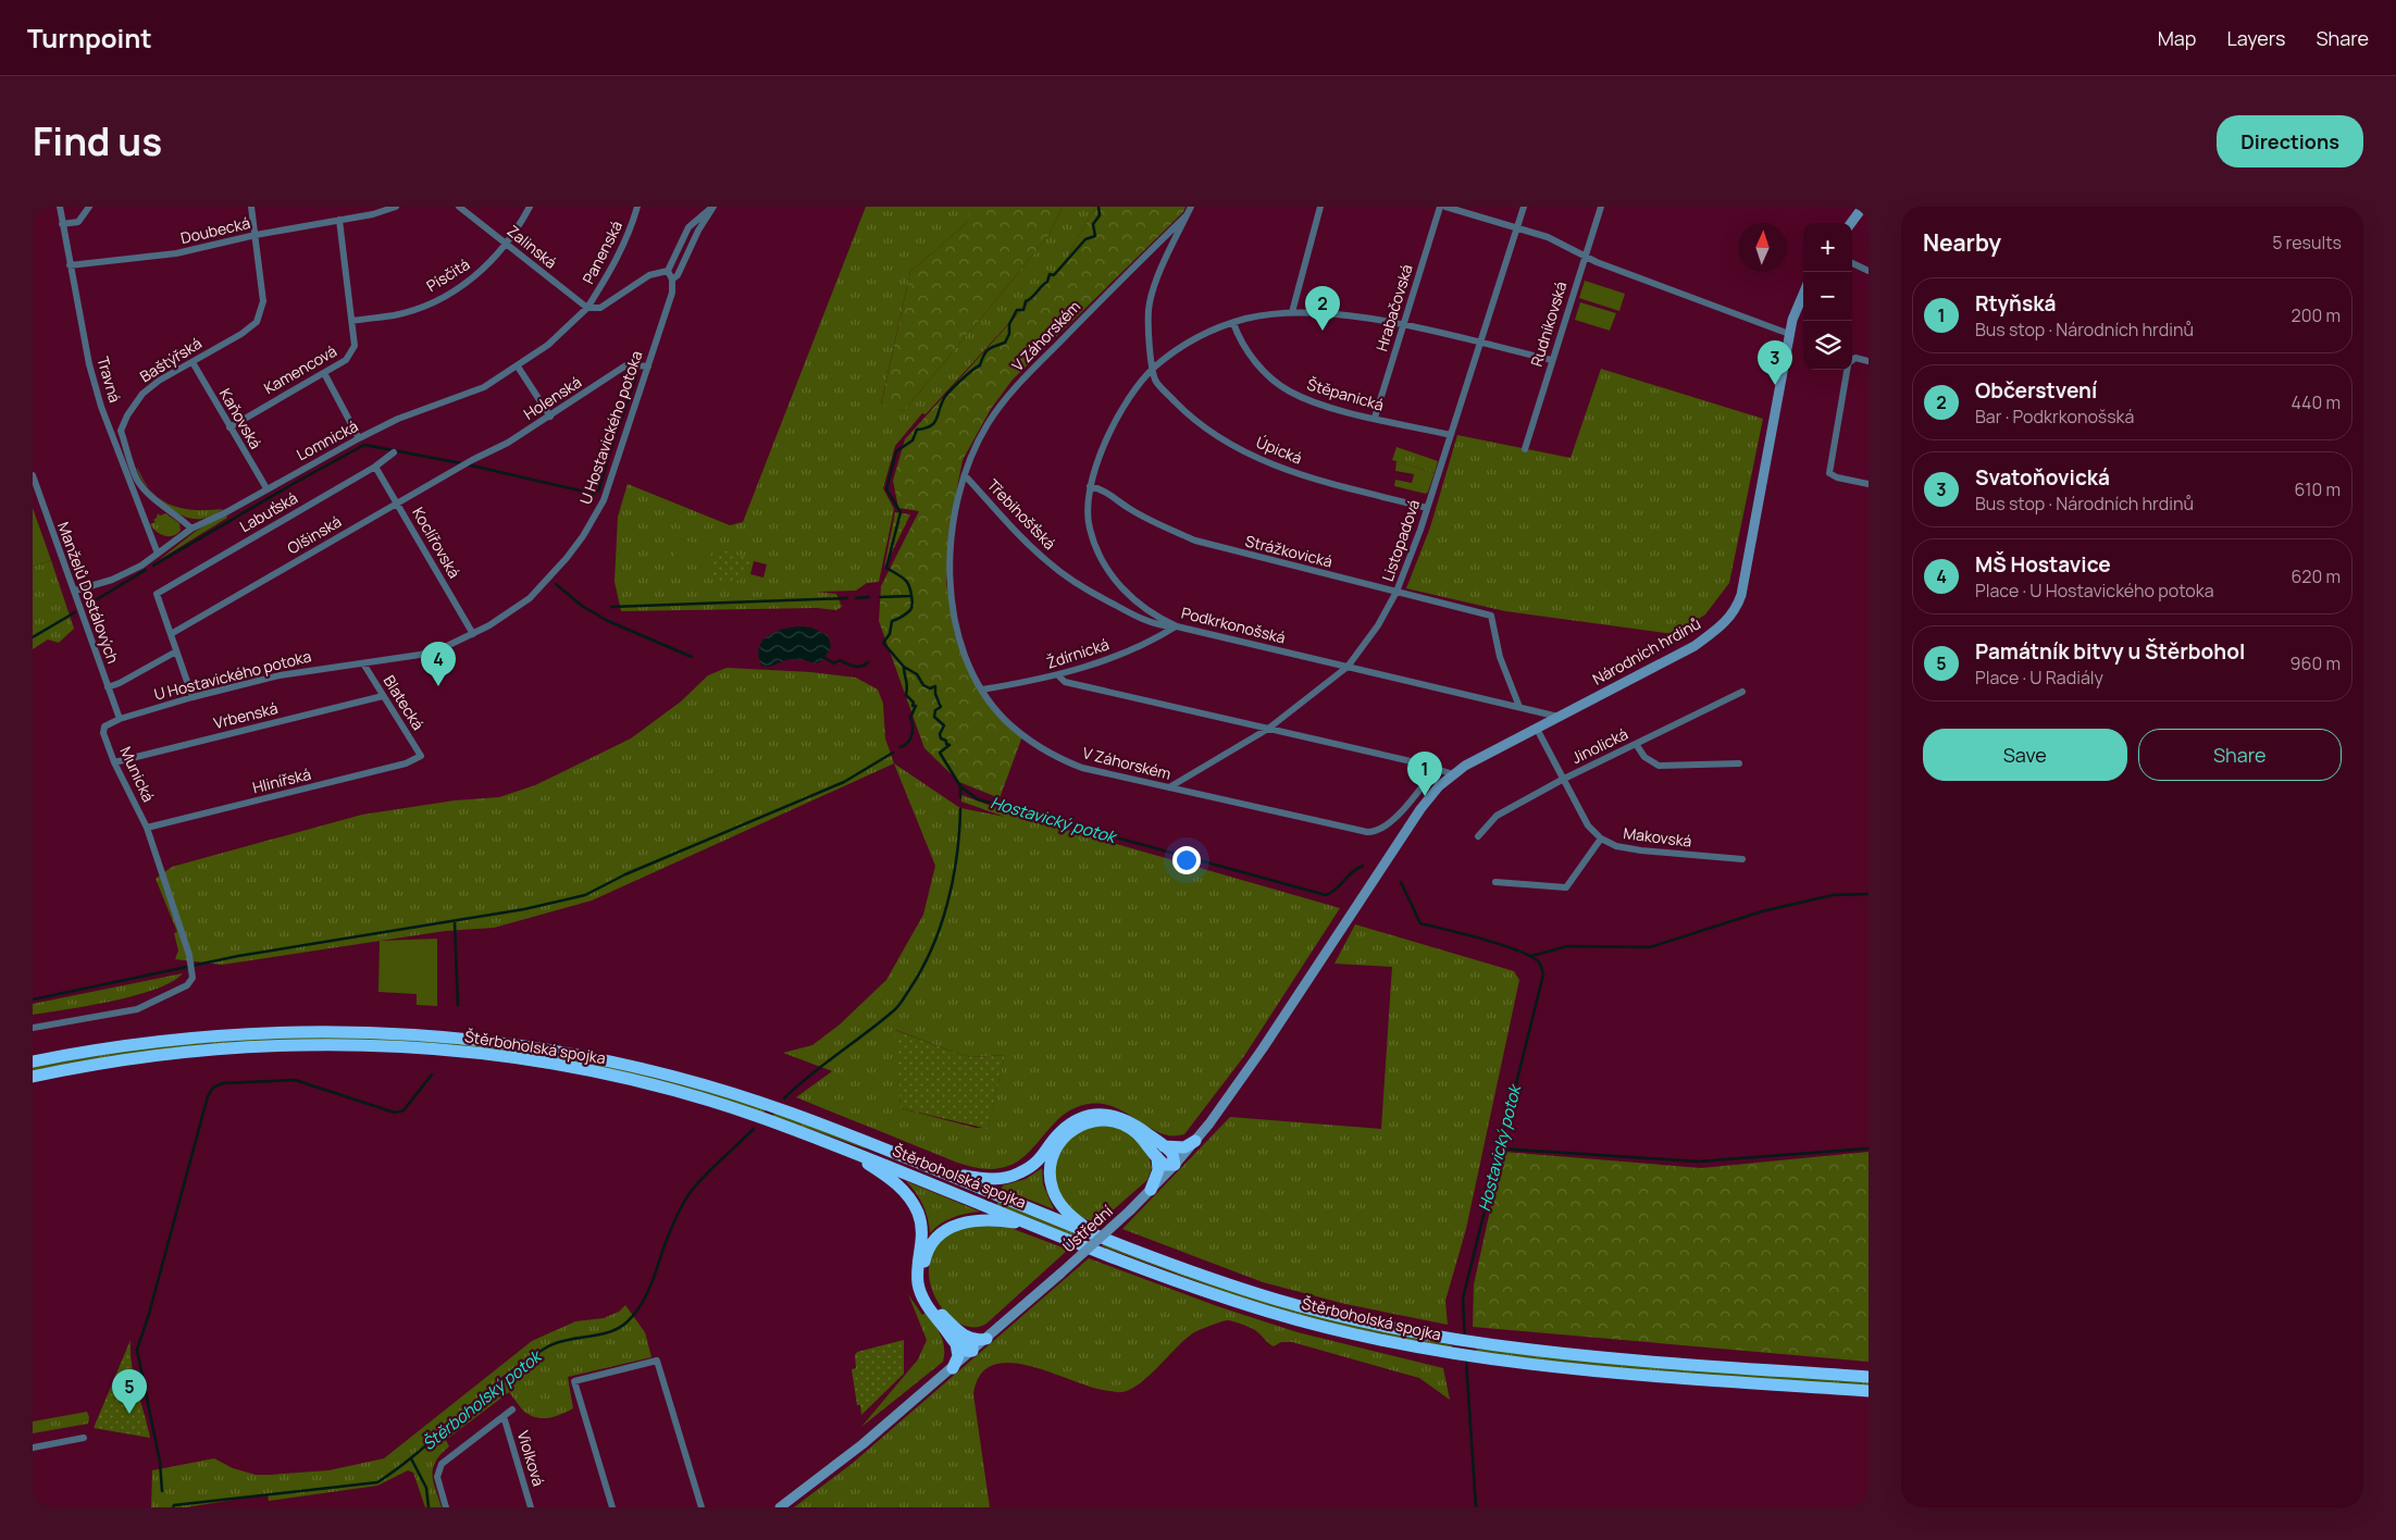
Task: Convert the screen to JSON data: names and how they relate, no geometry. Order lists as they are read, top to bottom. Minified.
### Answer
{"streets":{"highway":["Štěrboholská spojka"],"street":["Doubecká","Zalinská","Panenská","Písčitá","Hrabačovská","Rudníkovská","V Záhorském","Baštýřská","Kamencová","Travná","Štěpanická","Holenská","Kaňovská","U Hostavického potoka","Lomnická","Úpická","Labuťská","Třebihošťská","Olšinská","Listopadová","Koclířovská","Strážkovická","Manželů Dostálových","Podkrkonošská","Národních hrdinů","Ždírnická","Blatecká","Vrbenská","Jinolická","Munická","Hlinířská","Makovská","Ústřední","Violková"]},"crossings":[["Doubecká","Baštýřská"],["Doubecká","Kamencová"],["Doubecká","Travná"],["Zalinská","Panenská"],["Zalinská","Písčitá"],["Zalinská","Lomnická"],["Panenská","Lomnická"],["Písčitá","Kamencová"],["Hrabačovská","Štěpanická"],["Hrabačovská","Podkrkonošská"],["Rudníkovská","Podkrkonošská"],["V Záhorském","Úpická"],["V Záhorském","Třebihošťská"],["V Záhorském","Listopadová"],["V Záhorském","Podkrkonošská"],["V Záhorském","Ždírnická"],["Baštýřská","Kaňovská"],["Baštýřská","Lomnická"],["Kamencová","Kaňovská"],["Travná","Lomnická"],["Štěpanická","Listopadová"],["Štěpanická","Podkrkonošská"],["Holenská","U Hostavického potoka"],["Holenská","Olšinská"],["Kaňovská","Lomnická"],["U Hostavického potoka","Koclířovská"],["U Hostavického potoka","Manželů Dostálových"],["U Hostavického potoka","Blatecká"],["U Hostavického potoka","Munická"],["Lomnická","Manželů Dostálových"],["Úpická","Listopadová"],["Úpická","Podkrkonošská"],["Labuťská","Olšinská"],["Labuťská","Koclířovská"],["Třebihošťská","Podkrkonošská"],["Třebihošťská","Ždírnická"],["Olšinská","Koclířovská"],["Listopadová","Strážkovická"],["Listopadová","Podkrkonošská"],["Strážkovická","Podkrkonošská"],["Podkrkonošská","Národních hrdinů"],["Podkrkonošská","Ždírnická"],["Národních hrdinů","Makovská"],["Národních hrdinů","Ústřední"],["Blatecká","Vrbenská"],["Blatecká","Hlinířská"],["Vrbenská","Munická"],["Jinolická","Makovská"],["Munická","Hlinířská"]],"water":["Hostavický potok","Štěrboholský potok"],"north":"top","page":{"header":"Turnpoint","nav":["Map","Layers","Share"],"title":"Find us","buttons":["Directions",["Save","Share"]],"heading":["Nearby","5 results"],"map_buttons":["+","−"],"list":[{"mark":"1","name":"Rtyňská","note":"Bus stop · Národních hrdinů","value":"200 m"},{"mark":"2","name":"Občerstvení","note":"Bar · Podkrkonošská","value":"440 m"},{"mark":"3","name":"Svatoňovická","note":"Bus stop · Národních hrdinů","value":"610 m"},{"mark":"4","name":"MŠ Hostavice","note":"Place · U Hostavického potoka","value":"620 m"},{"mark":"5","name":"Památník bitvy u Štěrbohol","note":"Place · U Radiály","value":"960 m"}],"pins":["2","3","4","1","5"]}}
